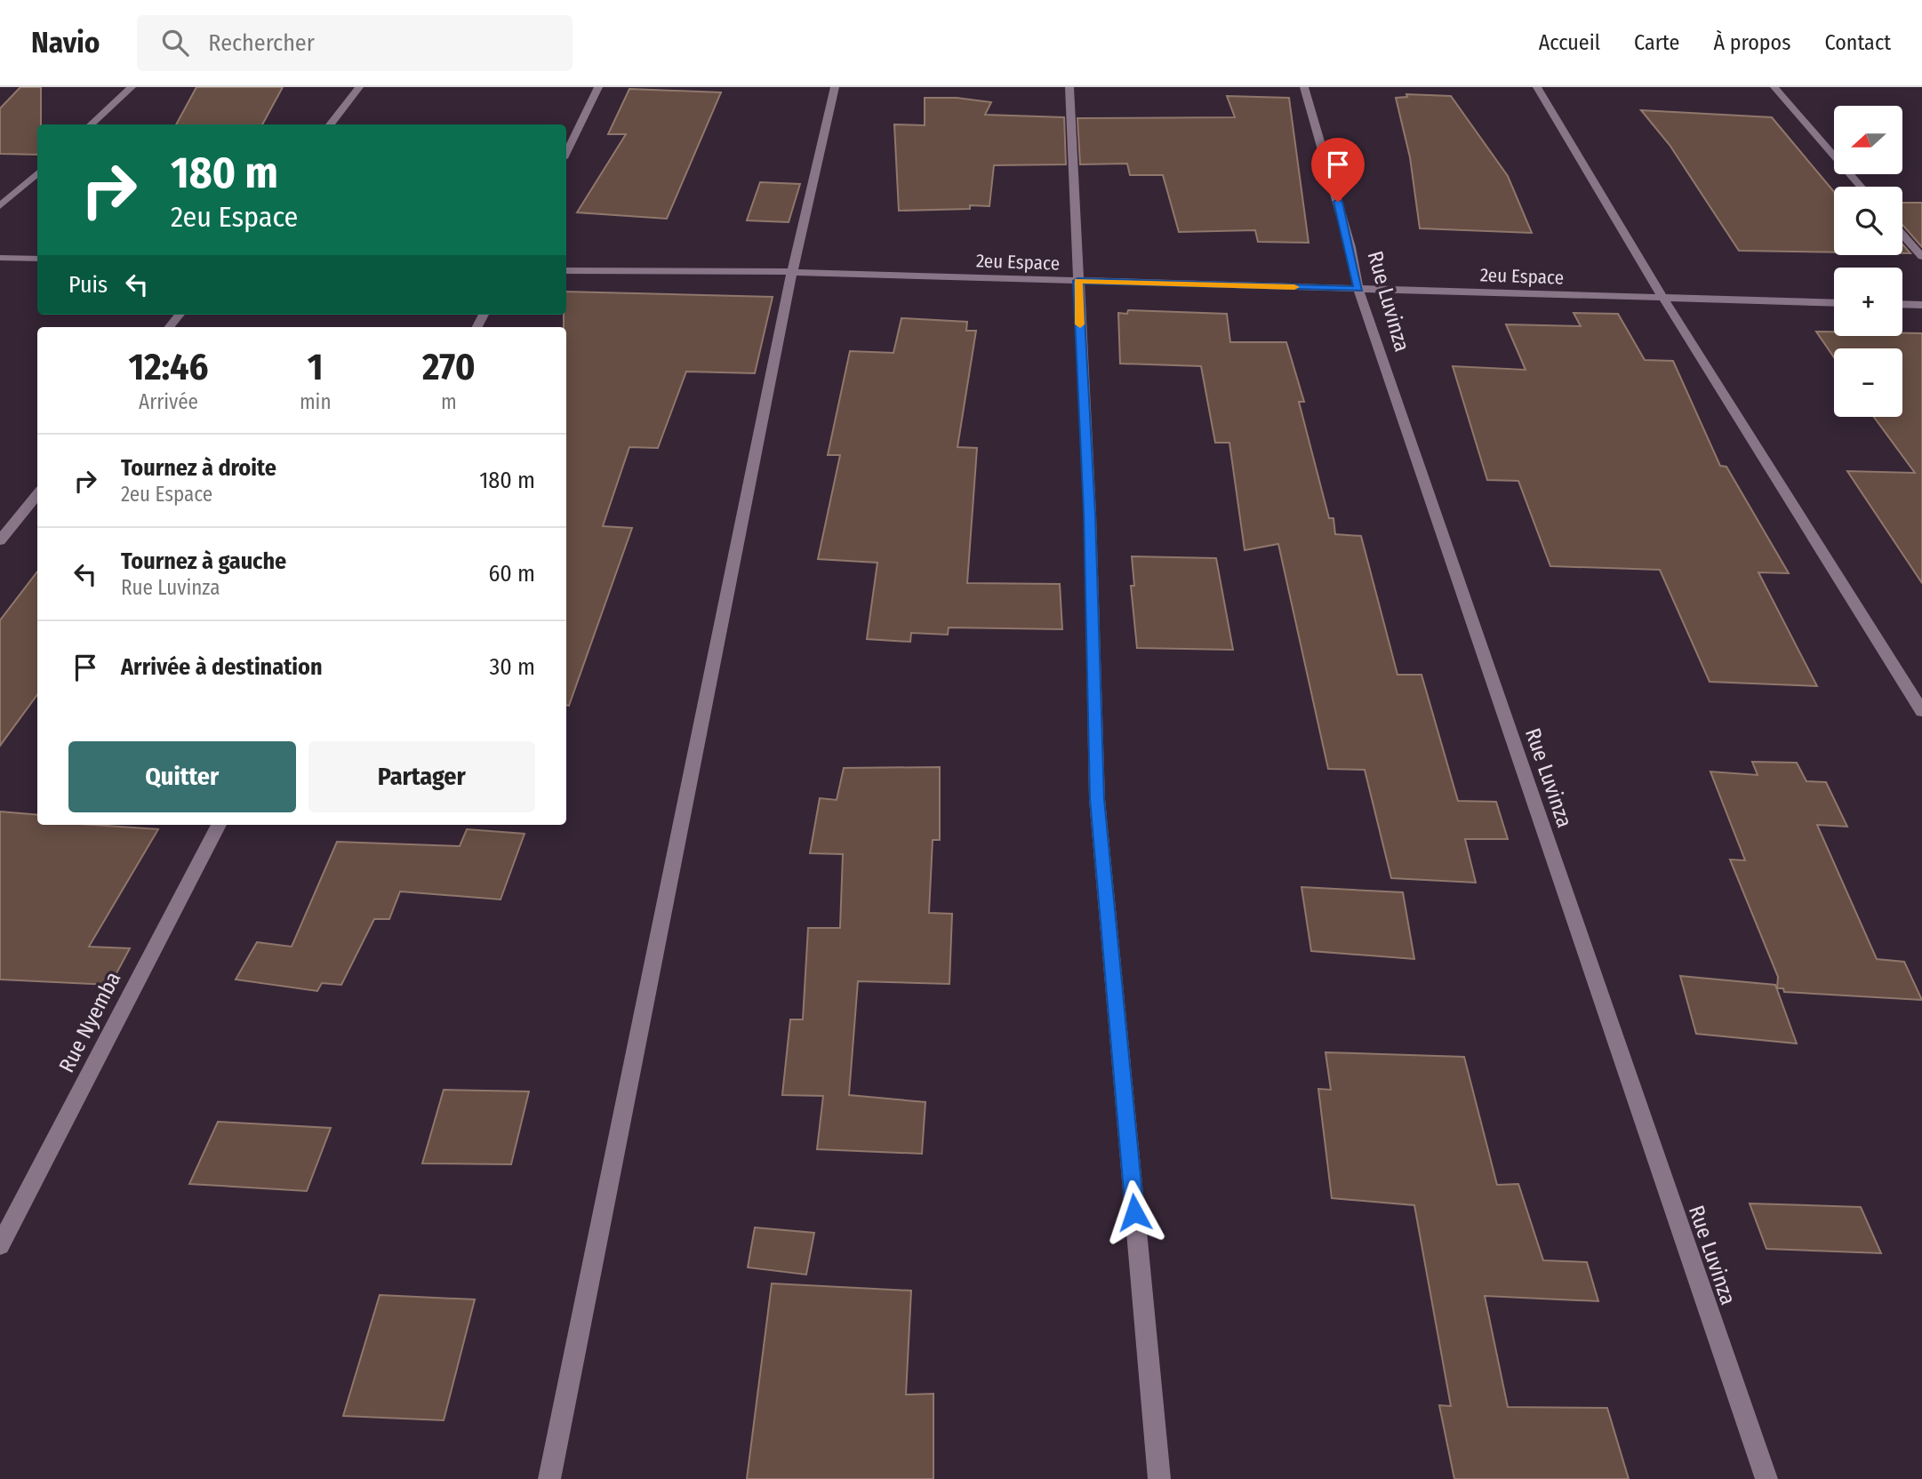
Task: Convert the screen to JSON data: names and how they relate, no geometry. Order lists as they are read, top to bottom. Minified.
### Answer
{"streets":{"street":["2eu Espace","Rue Luvinza","Rue Nyemba"]},"crossings":[["2eu Espace","Rue Luvinza"]],"north":"left","page":{"header":"Navio","search":"Rechercher","nav":["Accueil","Carte","À propos","Contact"],"map_buttons":["+","−"],"turn":["180 m","2eu Espace"],"then":"Puis","eta":["12:46","Arrivée","1","min","270","m"],"list":[{"name":"Tournez à droite","note":"2eu Espace","value":"180 m"},{"name":"Tournez à gauche","note":"Rue Luvinza","value":"60 m"},{"name":"Arrivée à destination","value":"30 m"}],"buttons":["Quitter","Partager"]}}
